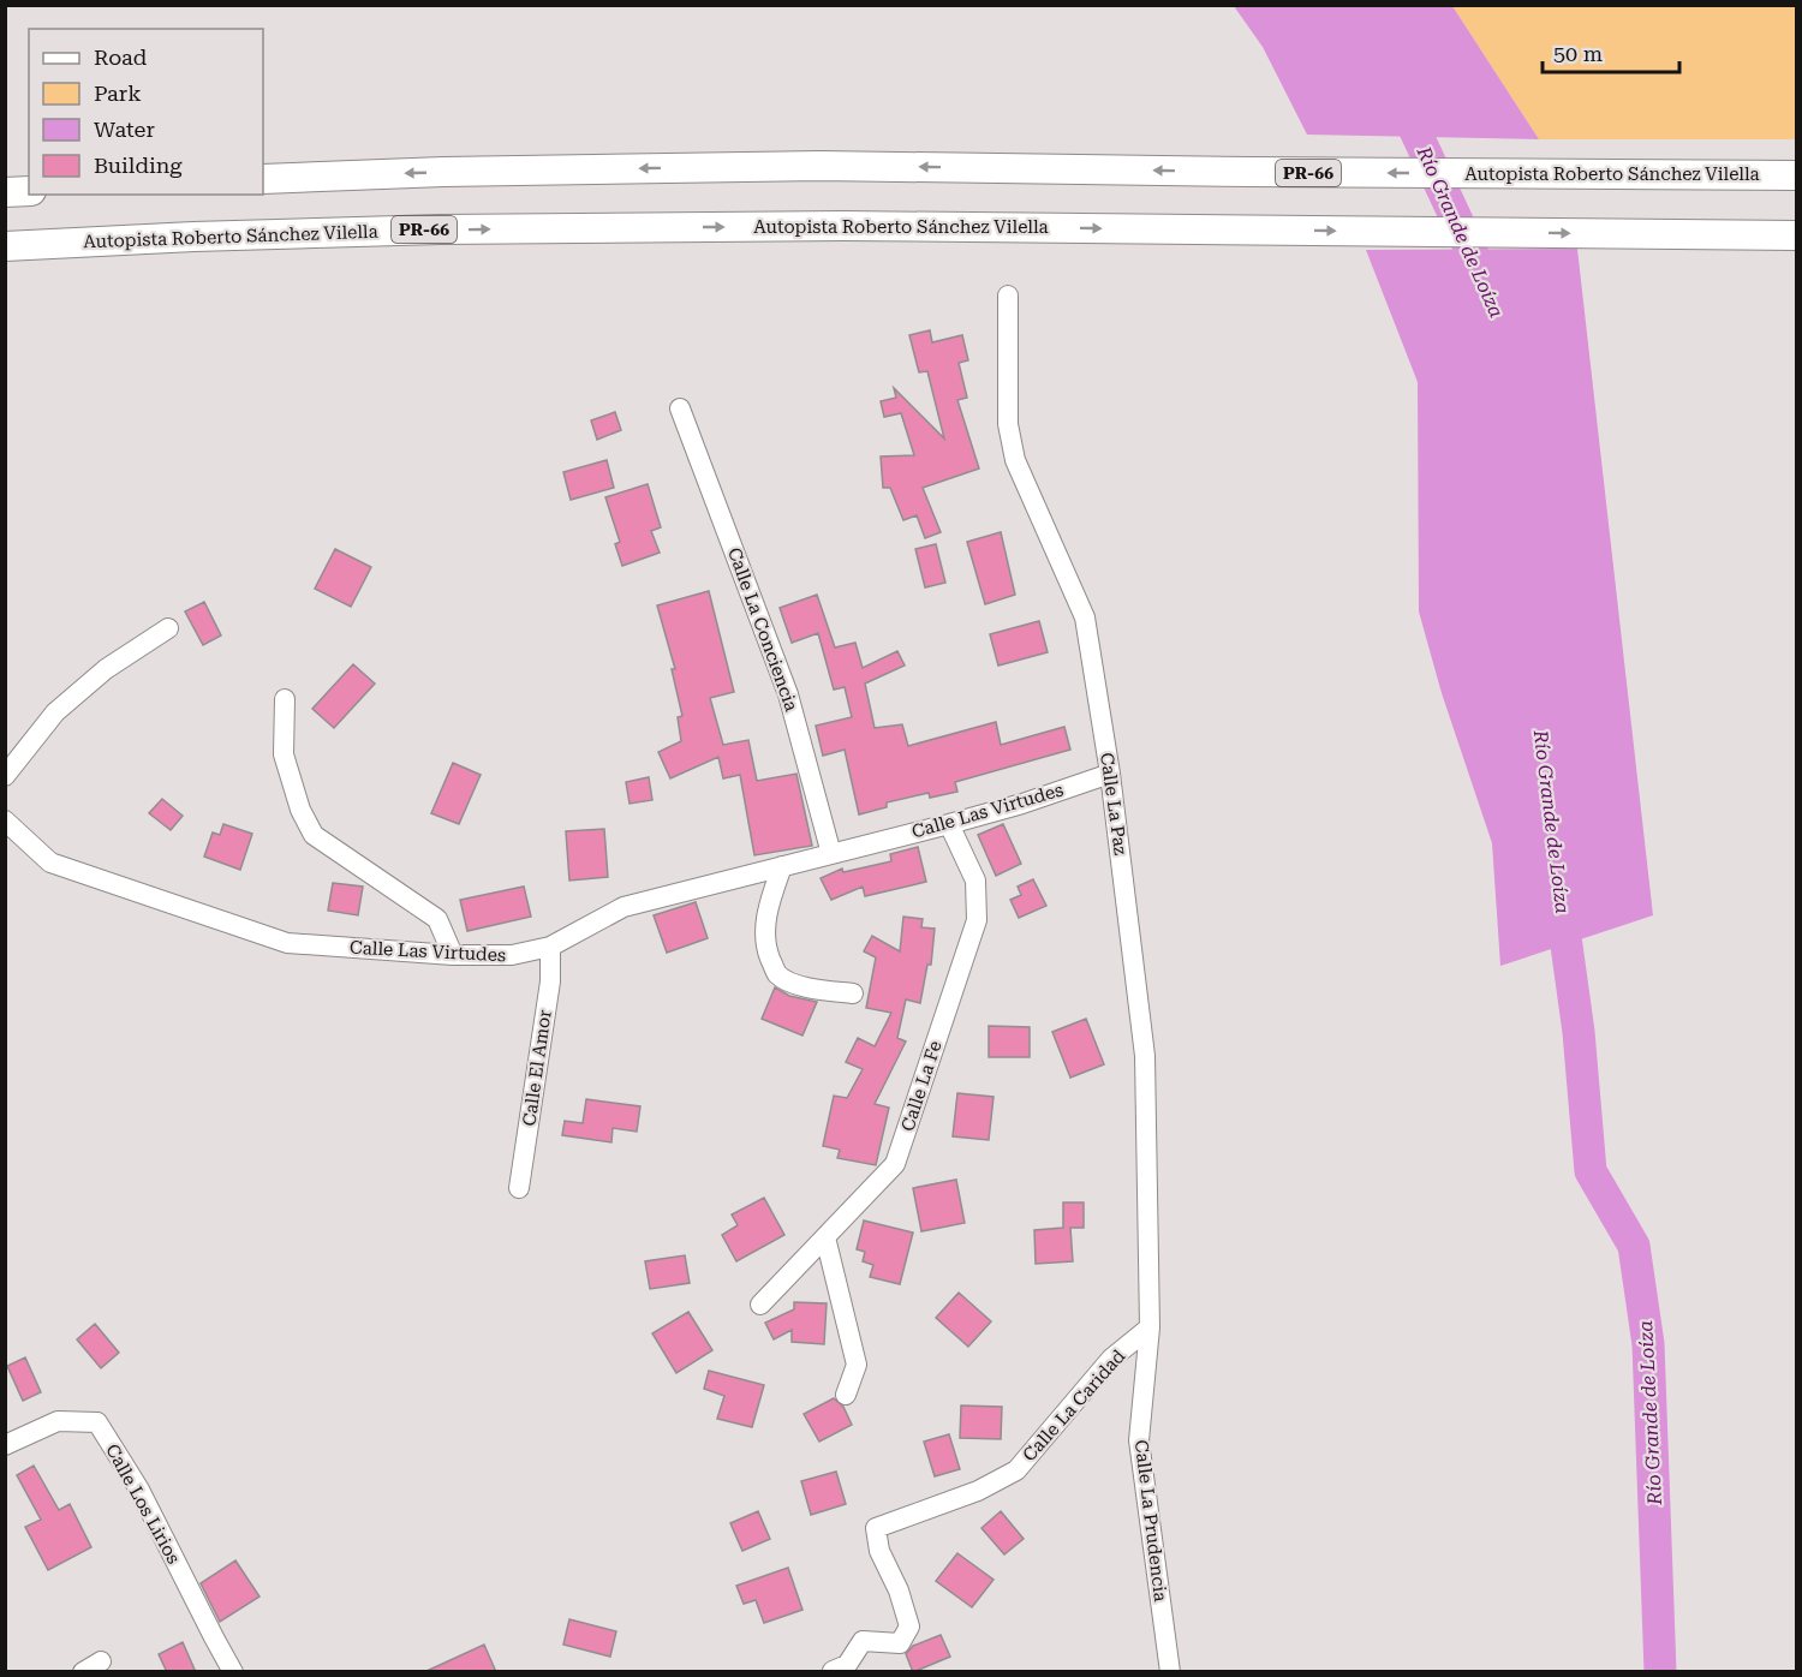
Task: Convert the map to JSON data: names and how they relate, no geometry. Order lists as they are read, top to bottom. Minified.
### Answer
{"streets":{"highway":["PR-66","Autopista Roberto Sánchez Vilella"],"street":["Calle La Conciencia","Calle La Paz","Calle Las Virtudes","Calle El Amor","Calle La Fe","Calle La Caridad","Calle Los Lirios","Calle La Prudencia"]},"crossings":[["Calle La Conciencia","Calle Las Virtudes"],["Calle La Paz","Calle Las Virtudes"],["Calle La Paz","Calle La Caridad"],["Calle La Paz","Calle La Prudencia"],["Calle Las Virtudes","Calle El Amor"],["Calle Las Virtudes","Calle La Fe"],["Calle La Caridad","Calle La Prudencia"]],"water":["Río Grande de Loíza"],"legend":["Road","Park","Water","Building"],"scale_bar":"50 m"}
